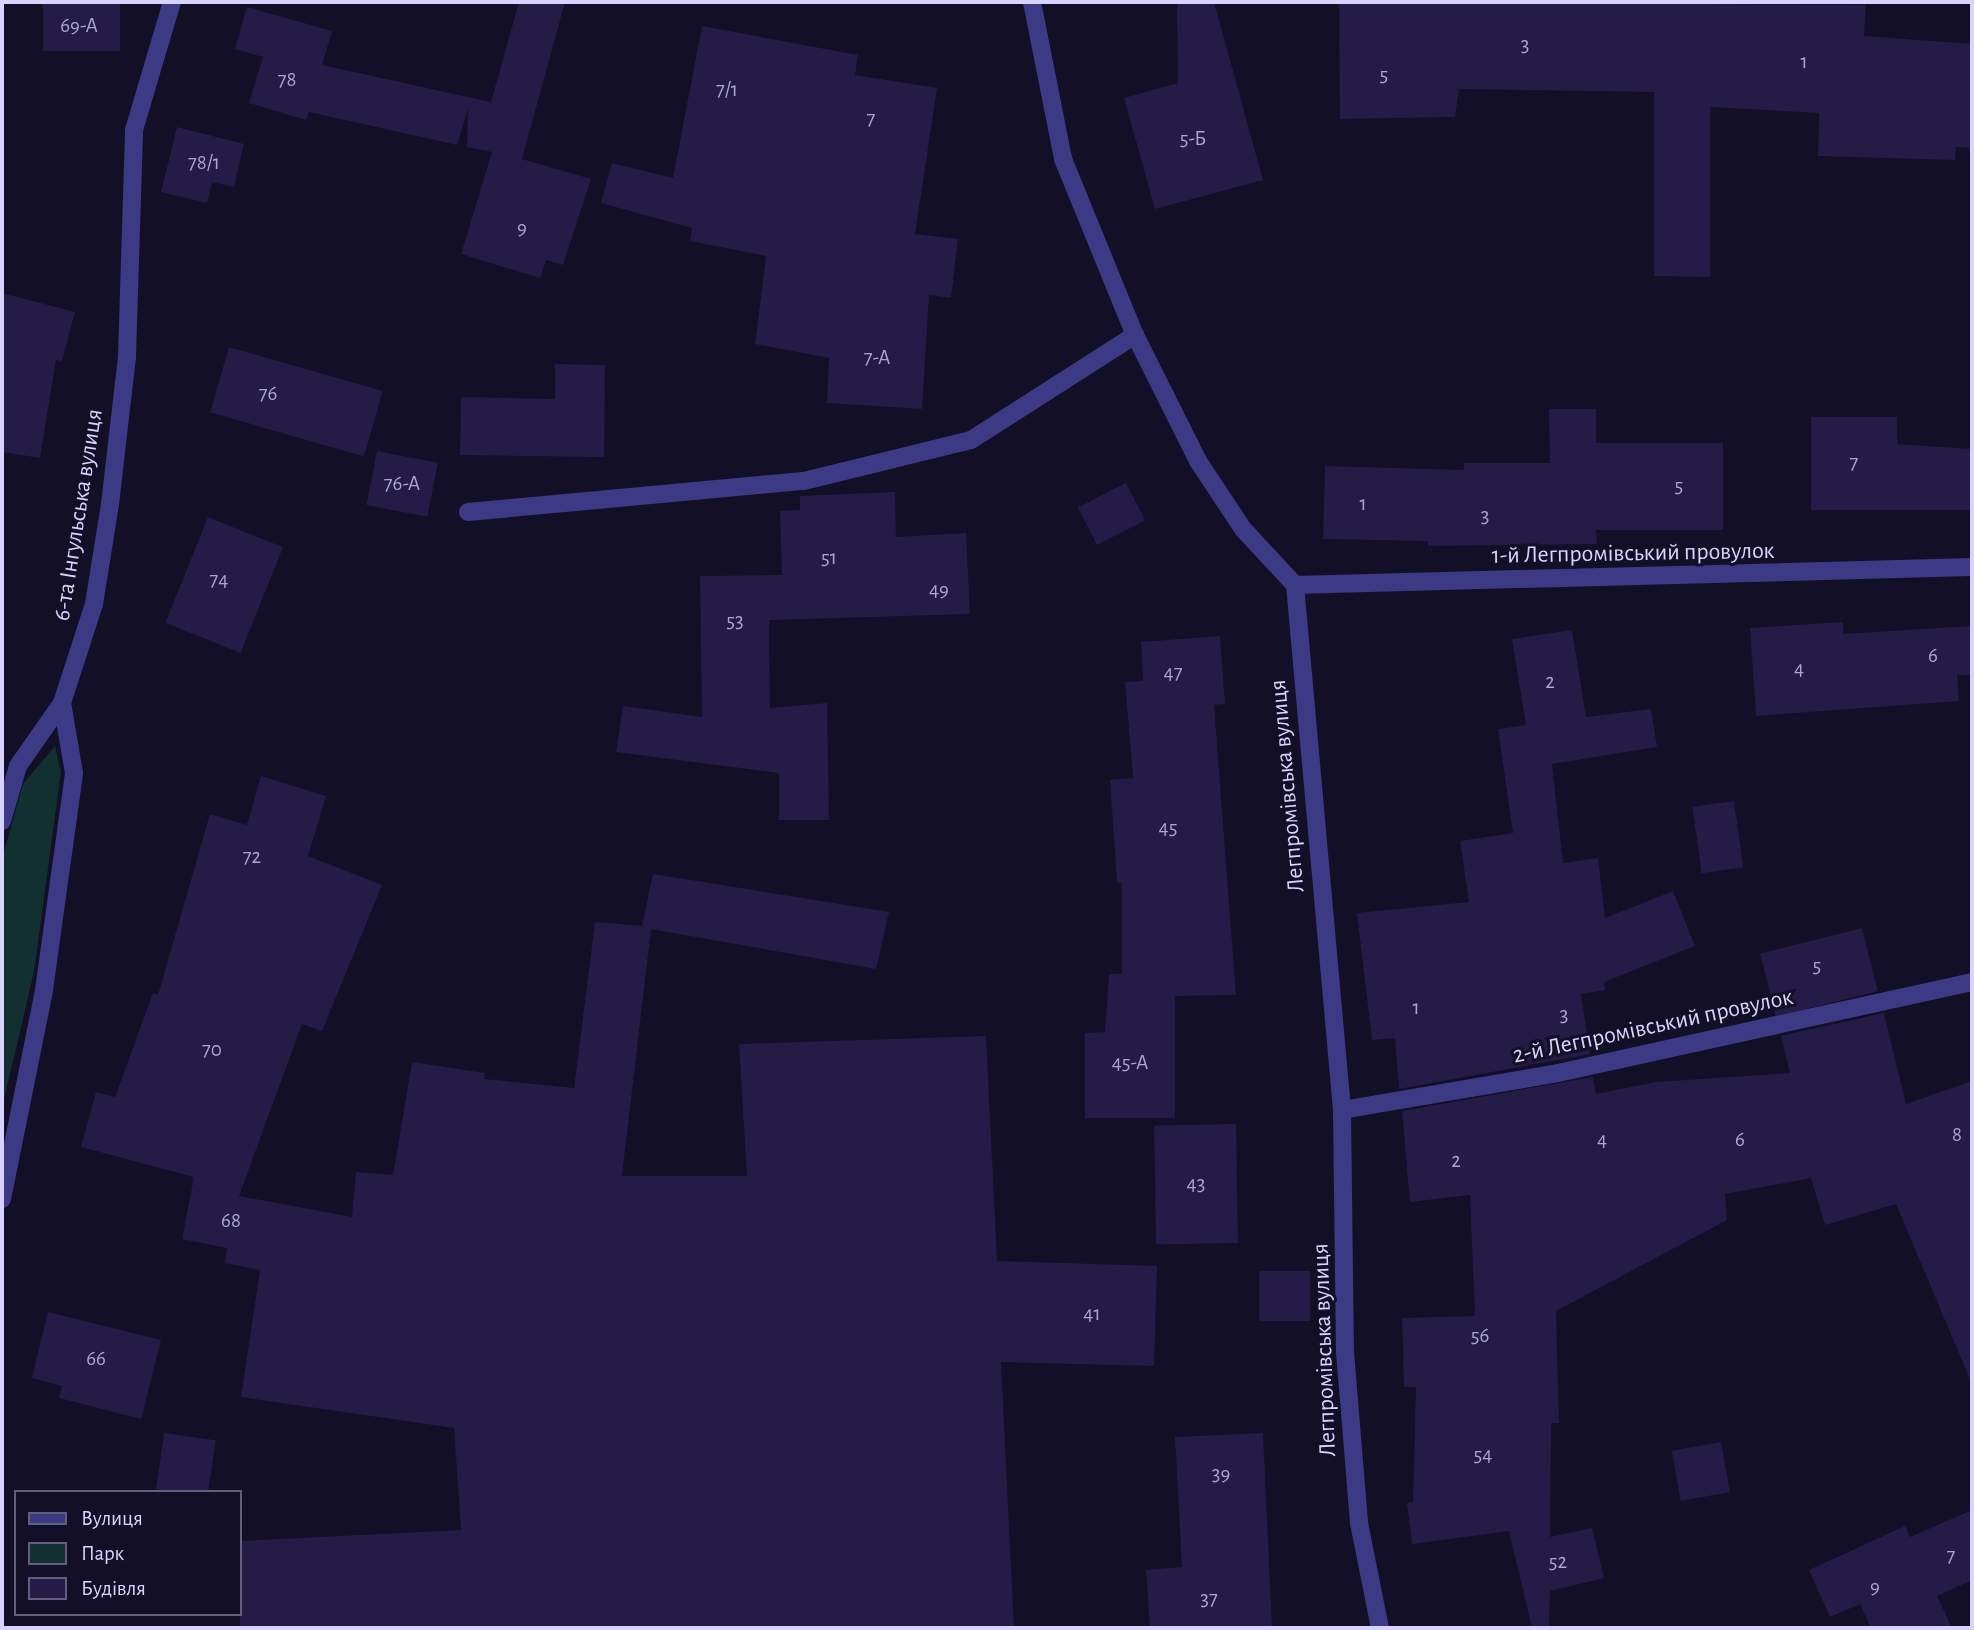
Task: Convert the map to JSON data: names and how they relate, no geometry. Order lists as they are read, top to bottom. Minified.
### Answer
{"streets":{"street":["6-та Інгульська вулиця","1-й Легпромівський провулок","Легпромівська вулиця","2-й Легпромівський провулок"]},"crossings":[["1-й Легпромівський провулок","Легпромівська вулиця"],["Легпромівська вулиця","2-й Легпромівський провулок"]],"house_numbers":["69-А","3","1","5","78","7/1","7","5-Б","78/1","9","7-А","76","7","76-А","5","1","3","51","74","49","53","6","4","47","2","45","72","5","1","3","70","45-А","8","4","6","2","43","68","41","56","66","54","39","7","52","9","37"],"legend":["Вулиця","Парк","Будівля"]}
